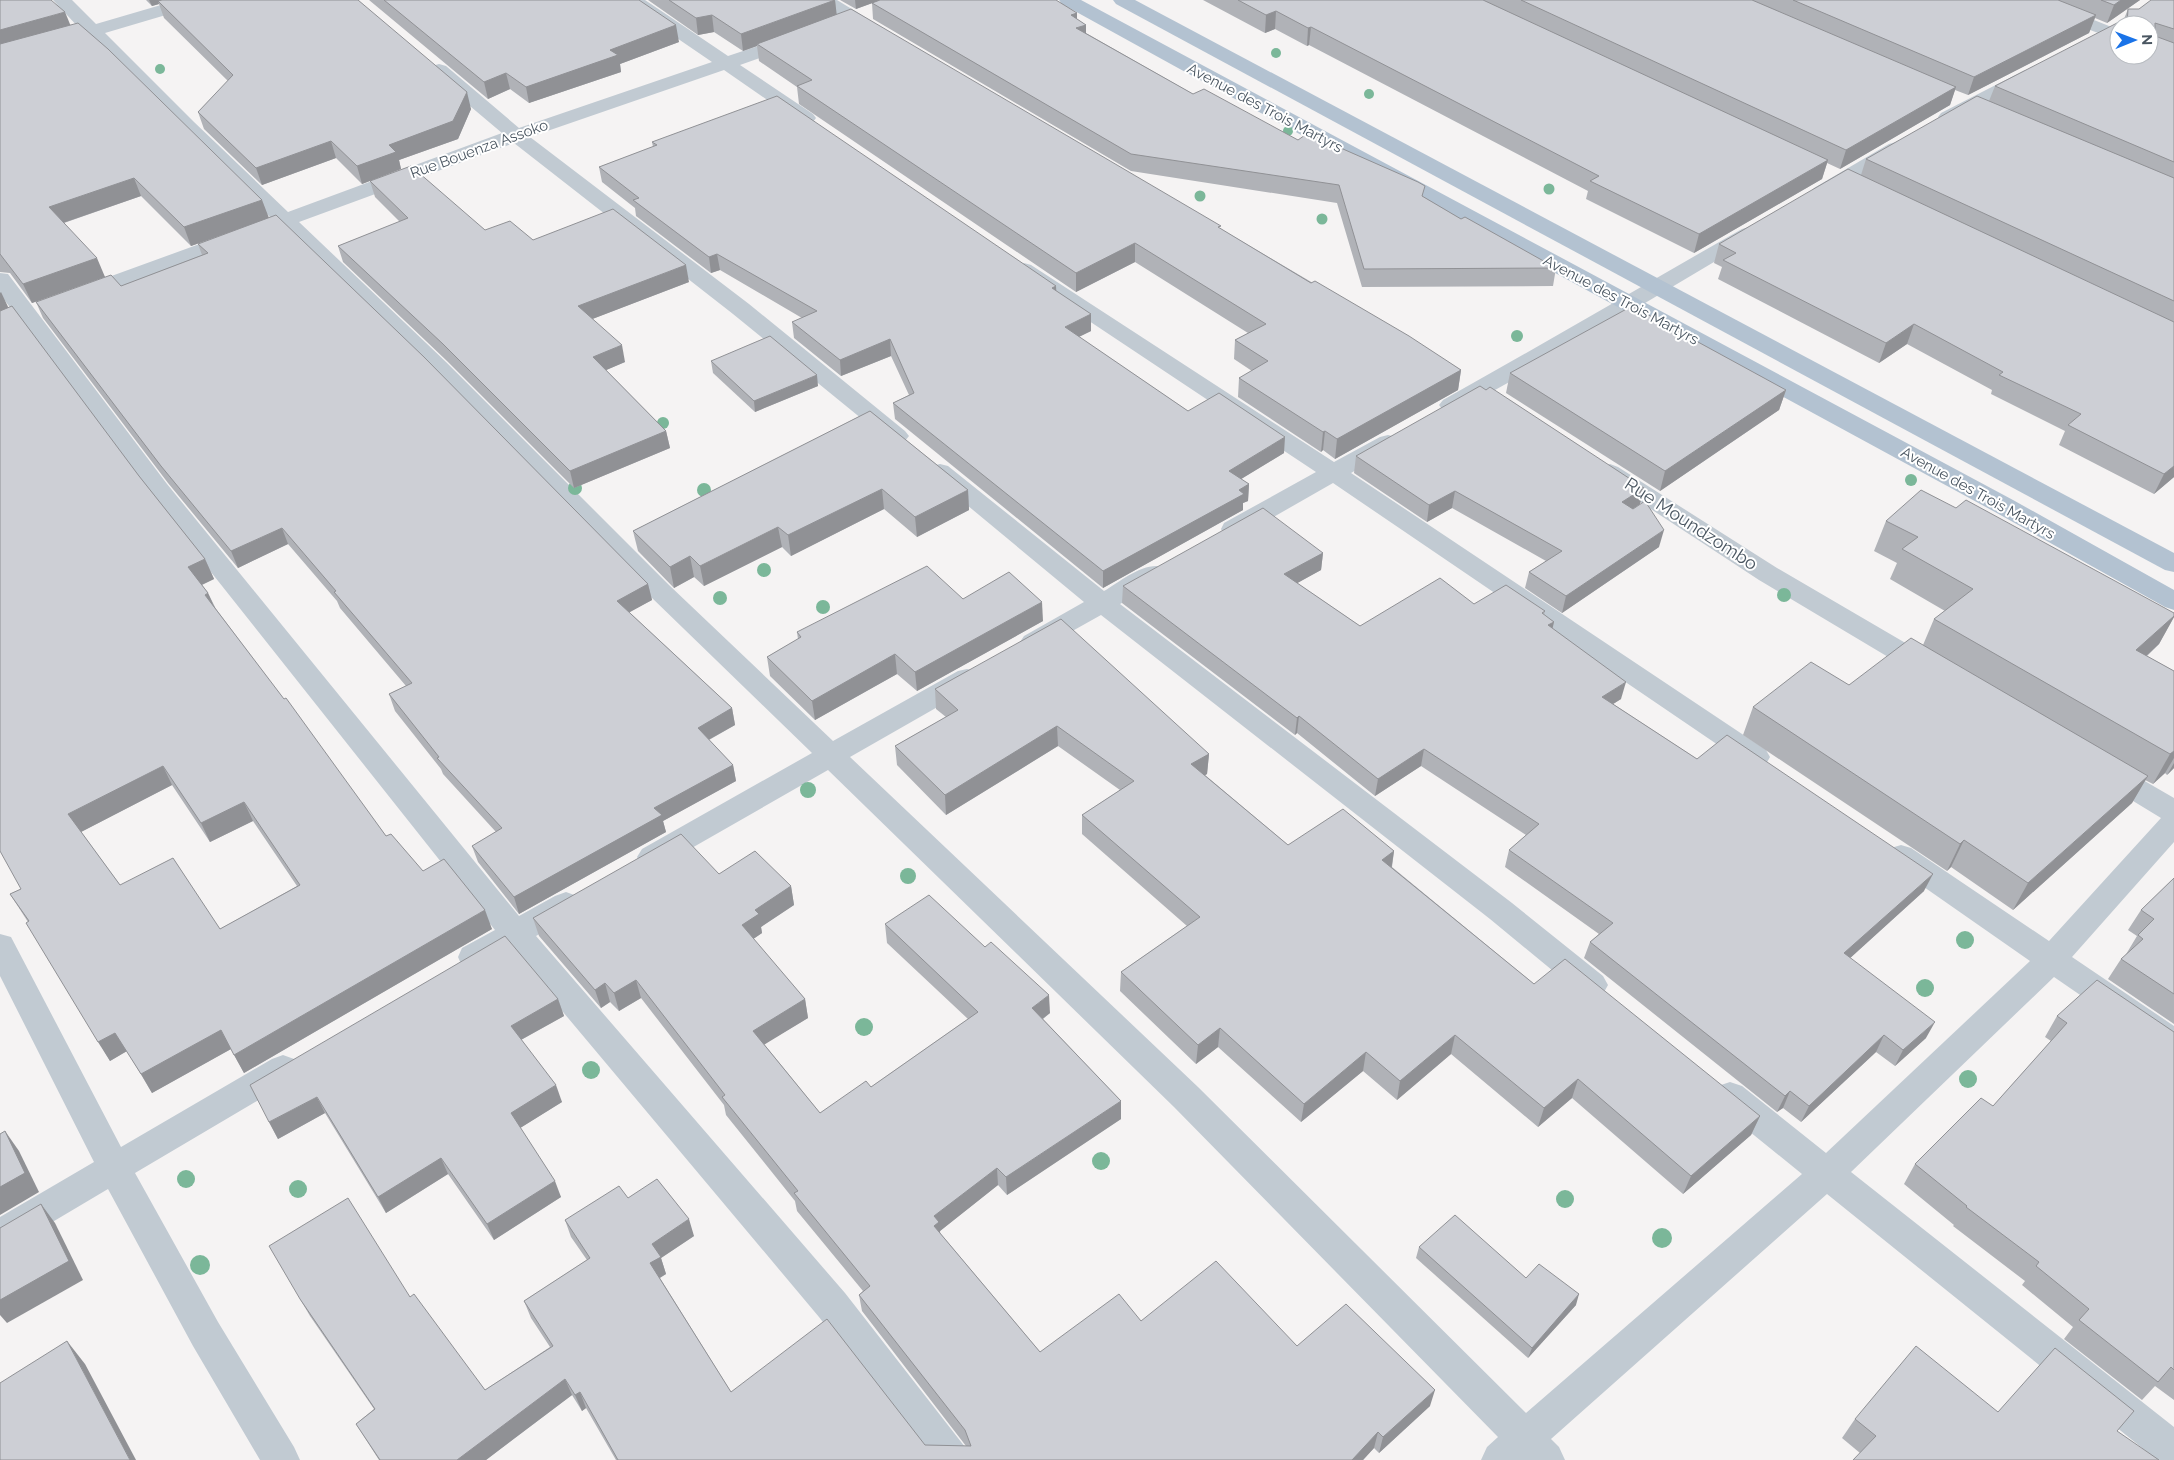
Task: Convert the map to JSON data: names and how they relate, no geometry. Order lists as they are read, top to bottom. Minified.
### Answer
{"streets":{"main road":["Avenue des Trois Martyrs"],"street":["Rue Bouenza Assoko","Rue Moundzombo"]},"north":"right"}
